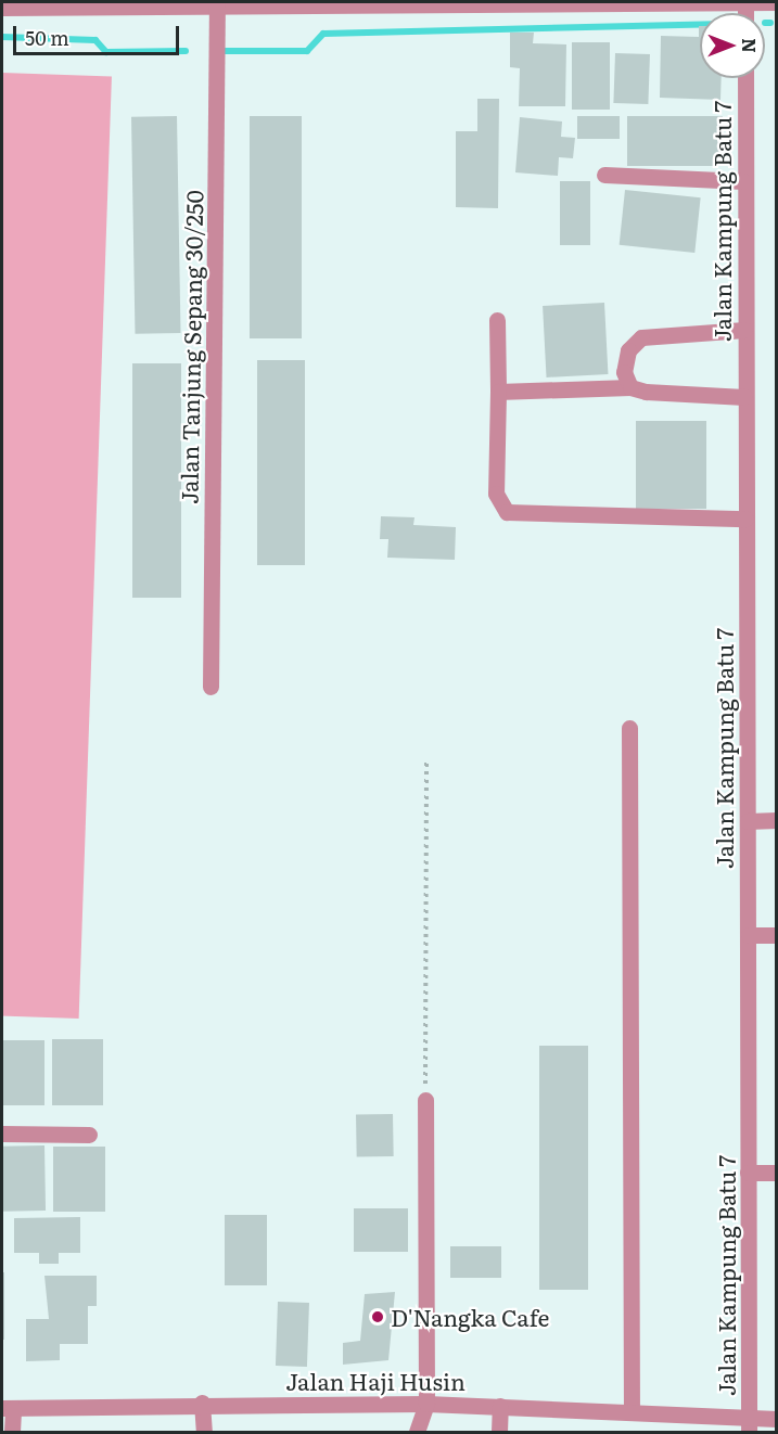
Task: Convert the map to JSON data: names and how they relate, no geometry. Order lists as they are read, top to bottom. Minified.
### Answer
{"streets":{"street":["Jalan Kampung Batu 7","Jalan Tanjung Sepang 30/250","Jalan Haji Husin"]},"crossings":[["Jalan Kampung Batu 7","Jalan Haji Husin"]],"places":["D'Nangka Cafe"],"scale_bar":"50 m","north":"right"}
